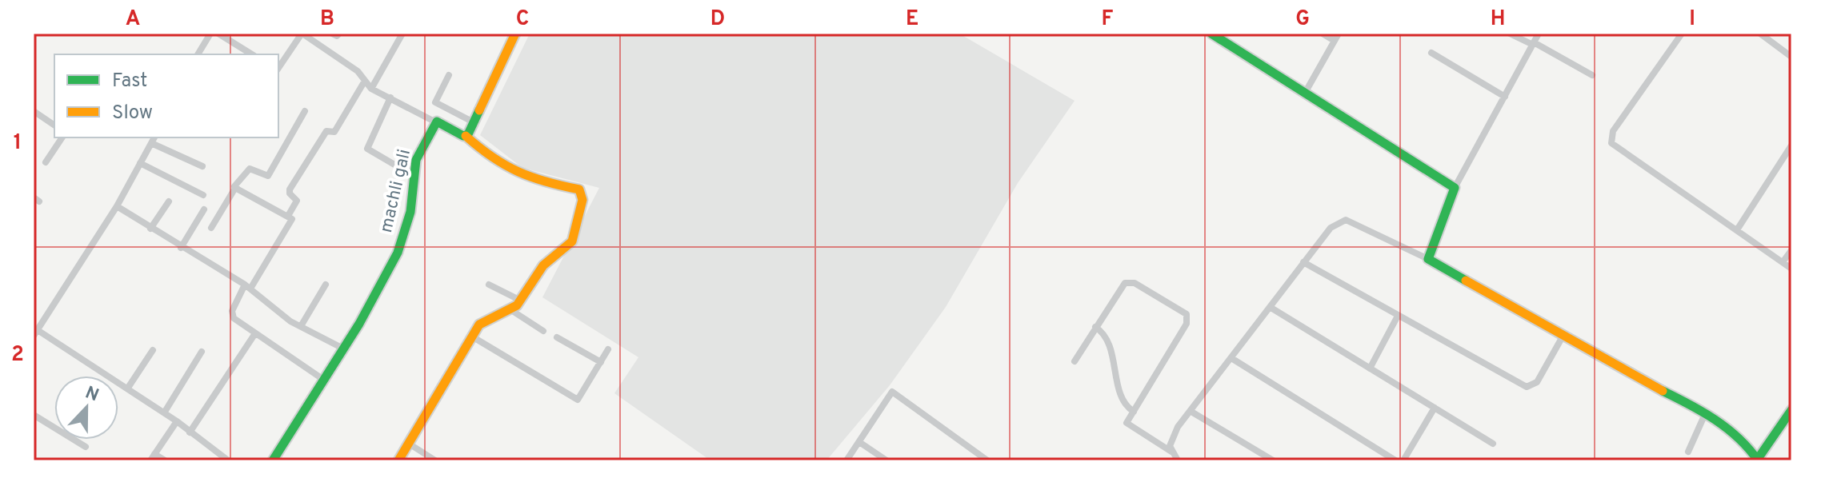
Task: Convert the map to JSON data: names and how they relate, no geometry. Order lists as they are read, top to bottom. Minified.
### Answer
{"streets":{"street":["machli gali"]},"legend":["Fast","Slow"],"north":"top","grid":{"columns":["A","B","C","D","E","F","G","H","I"],"rows":["1","2"]}}
